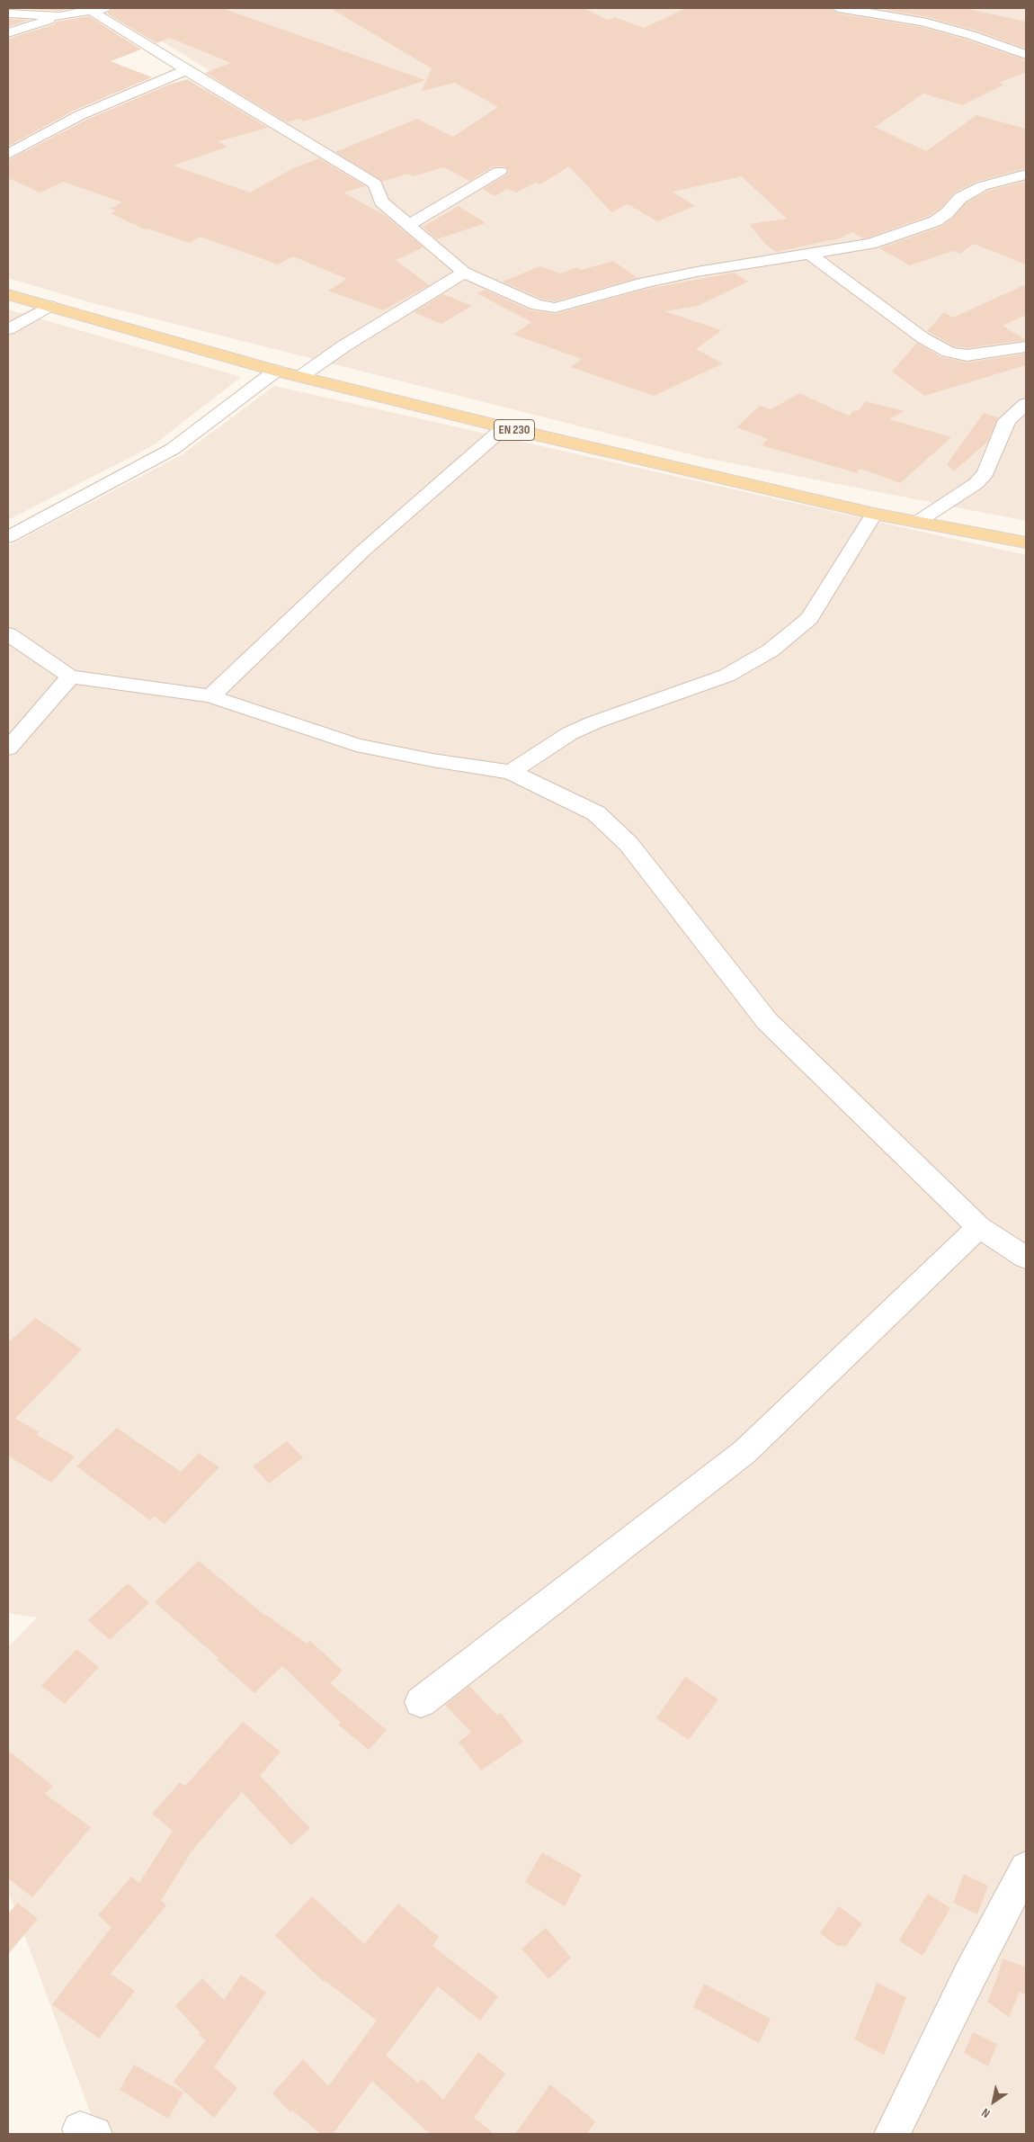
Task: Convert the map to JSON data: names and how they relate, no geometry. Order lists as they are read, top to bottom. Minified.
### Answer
{"streets":{"main road":["EN 230"]},"north":"bottom left"}
